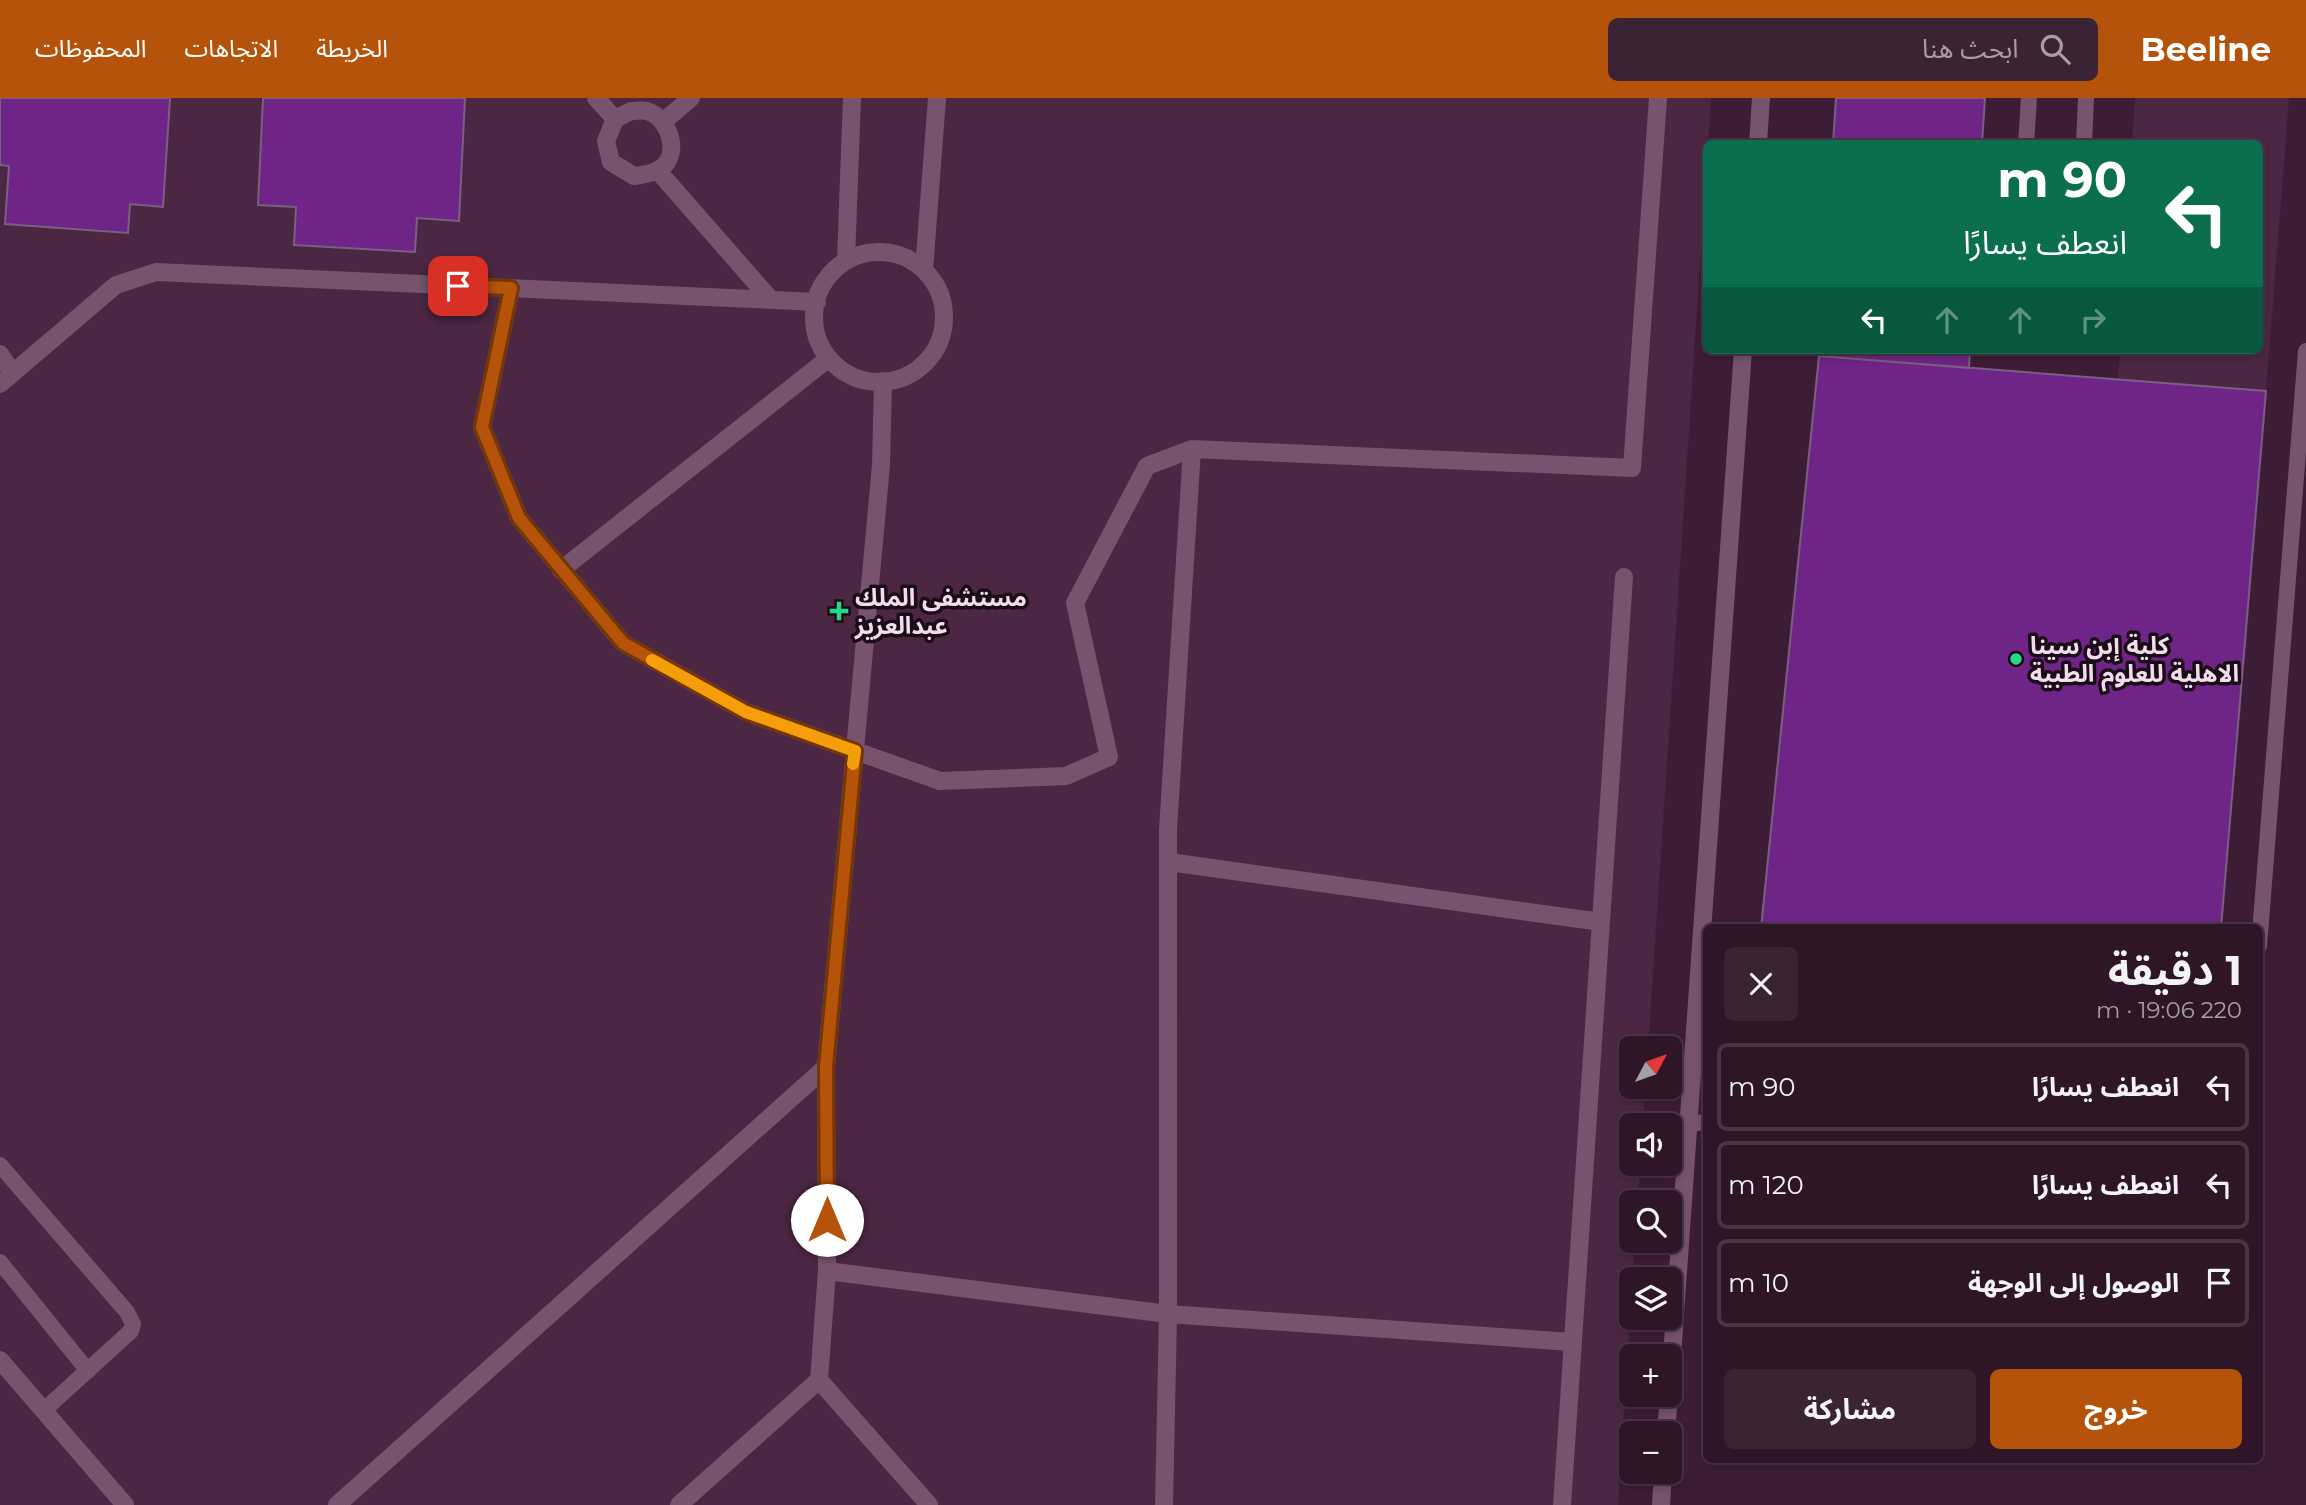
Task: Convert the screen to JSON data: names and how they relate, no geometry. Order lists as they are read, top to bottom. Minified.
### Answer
{"places":{"health":["مستشفى الملك عبدالعزيز"],"other":["كلية إبن سينا الاهلية للعلوم الطبية"]},"north":"top right","page":{"header":"Beeline","search":"ابحث هنا","nav":["الخريطة","الاتجاهات","المحفوظات"],"turn":["90 m","انعطف يسارًا"],"heading":["1 دقيقة","220 m · 19:06"],"map_buttons":["+","−"],"list":[{"name":"انعطف يسارًا","value":"90 m"},{"name":"انعطف يسارًا","value":"120 m"},{"name":"الوصول إلى الوجهة","value":"10 m"}],"buttons":["خروج","مشاركة"]}}
